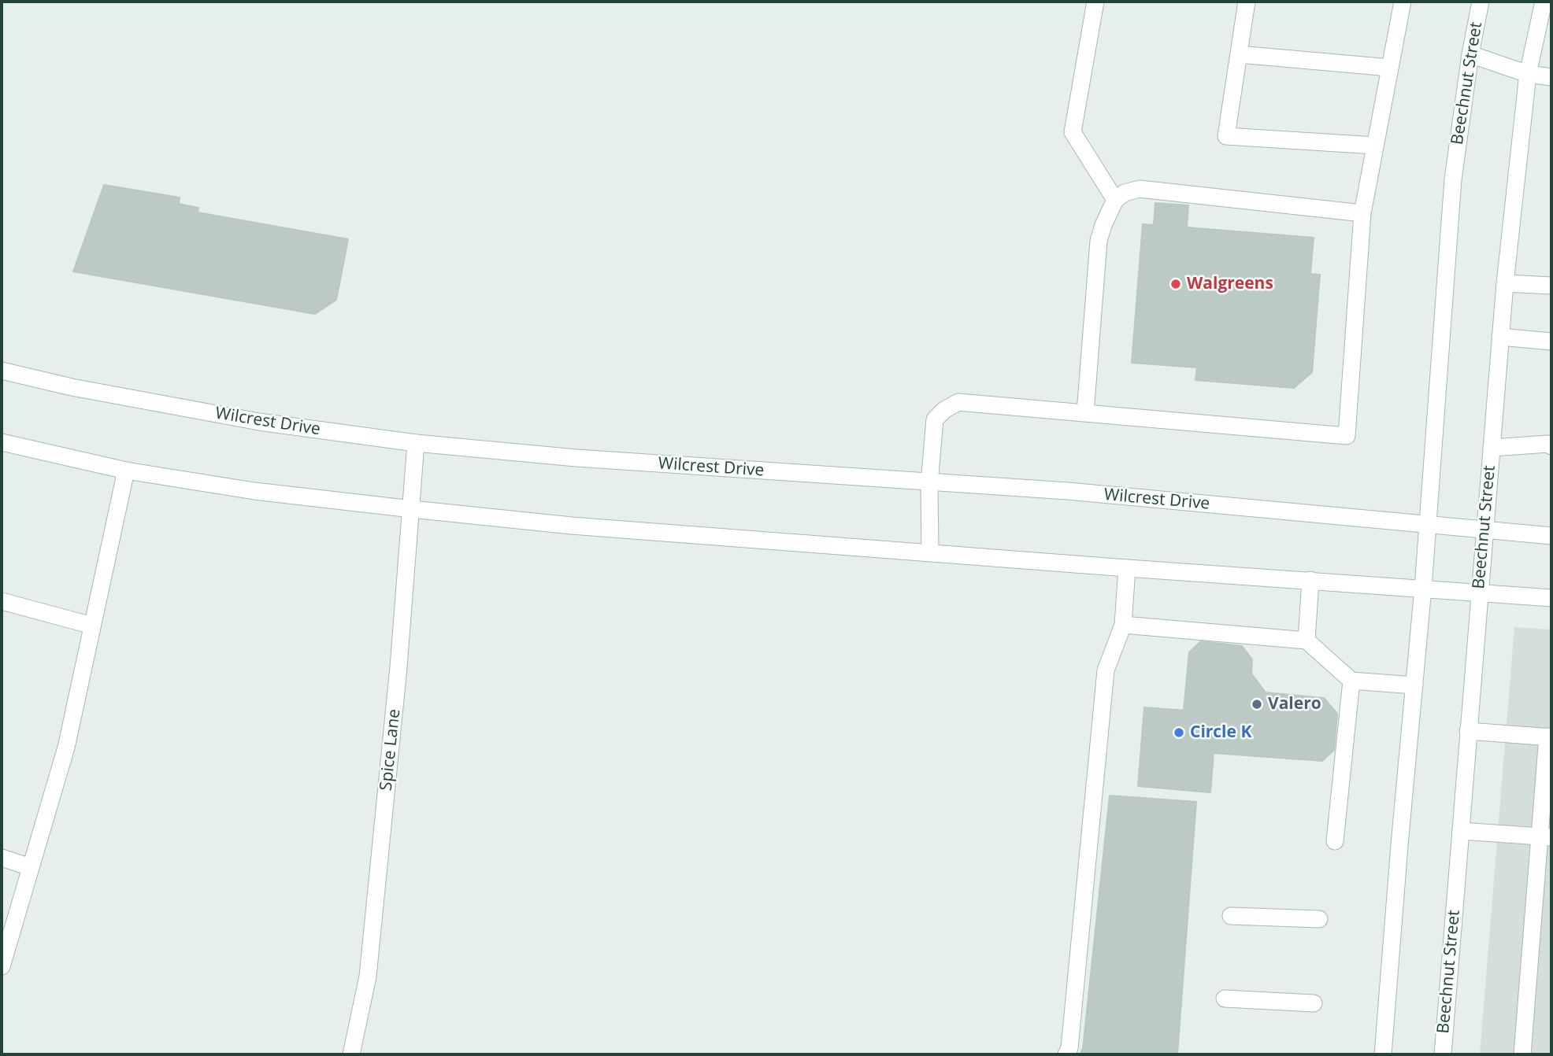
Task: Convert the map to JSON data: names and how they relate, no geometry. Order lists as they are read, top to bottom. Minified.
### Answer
{"streets":{"main road":["Beechnut Street","Wilcrest Drive","Spice Lane"]},"crossings":[["Beechnut Street","Wilcrest Drive"],["Wilcrest Drive","Spice Lane"]],"places":["Walgreens","Valero","Circle K"]}
